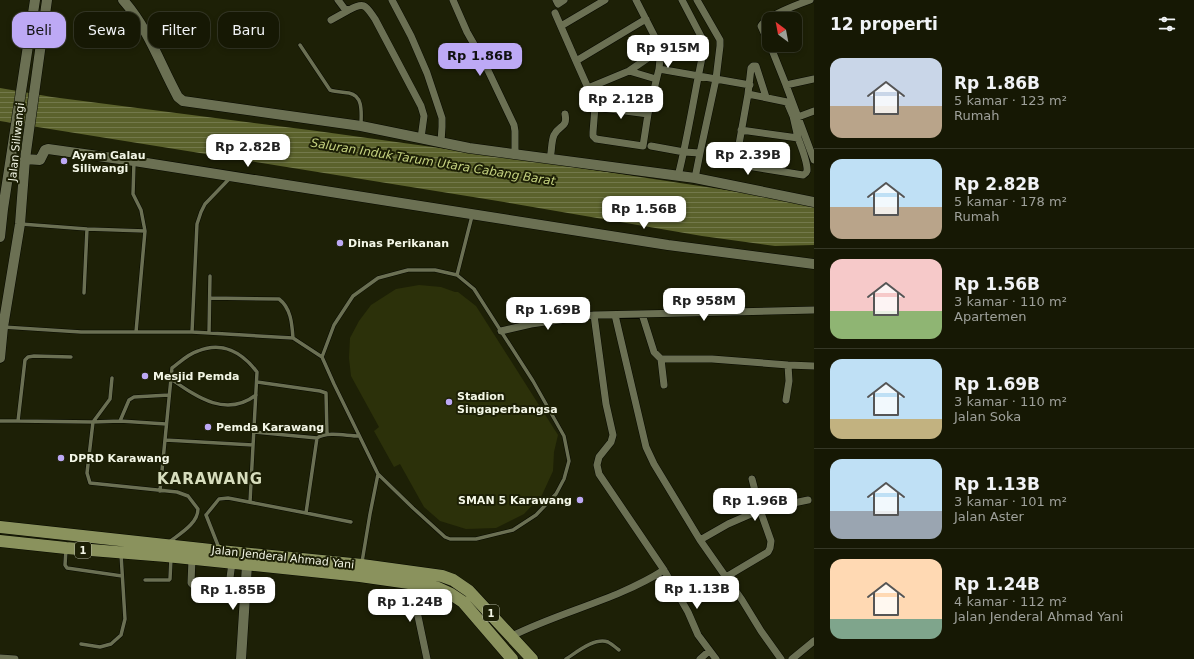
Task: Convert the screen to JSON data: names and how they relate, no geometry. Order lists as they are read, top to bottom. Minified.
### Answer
{"streets":{"main road":["1","Jalan Jenderal Ahmad Yani"],"street":["Jalan Siliwangi"]},"districts":["KARAWANG"],"water":["Saluran Induk Tarum Utara Cabang Barat"],"places":["Ayam Galau Siliwangi","Dinas Perikanan","Mesjid Pemda","Stadion Singaperbangsa","Pemda Karawang","DPRD Karawang","SMAN 5 Karawang"],"north":"top left","page":{"heading":"12 properti","chip":["Beli","Sewa","Filter","Baru"],"price":["Rp 915M","Rp 1.86B","Rp 2.12B","Rp 2.82B","Rp 2.39B","Rp 1.56B","Rp 958M","Rp 1.69B","Rp 1.96B","Rp 1.13B","Rp 1.85B","Rp 1.24B"],"list":[{"name":"Rp 1.86B","note":"5 kamar · 123 m² · Rumah"},{"name":"Rp 2.82B","note":"5 kamar · 178 m² · Rumah"},{"name":"Rp 1.56B","note":"3 kamar · 110 m² · Apartemen"},{"name":"Rp 1.69B","note":"3 kamar · 110 m² · Jalan Soka"},{"name":"Rp 1.13B","note":"3 kamar · 101 m² · Jalan Aster"},{"name":"Rp 1.24B","note":"4 kamar · 112 m² · Jalan Jenderal Ahmad Yani"}]}}
